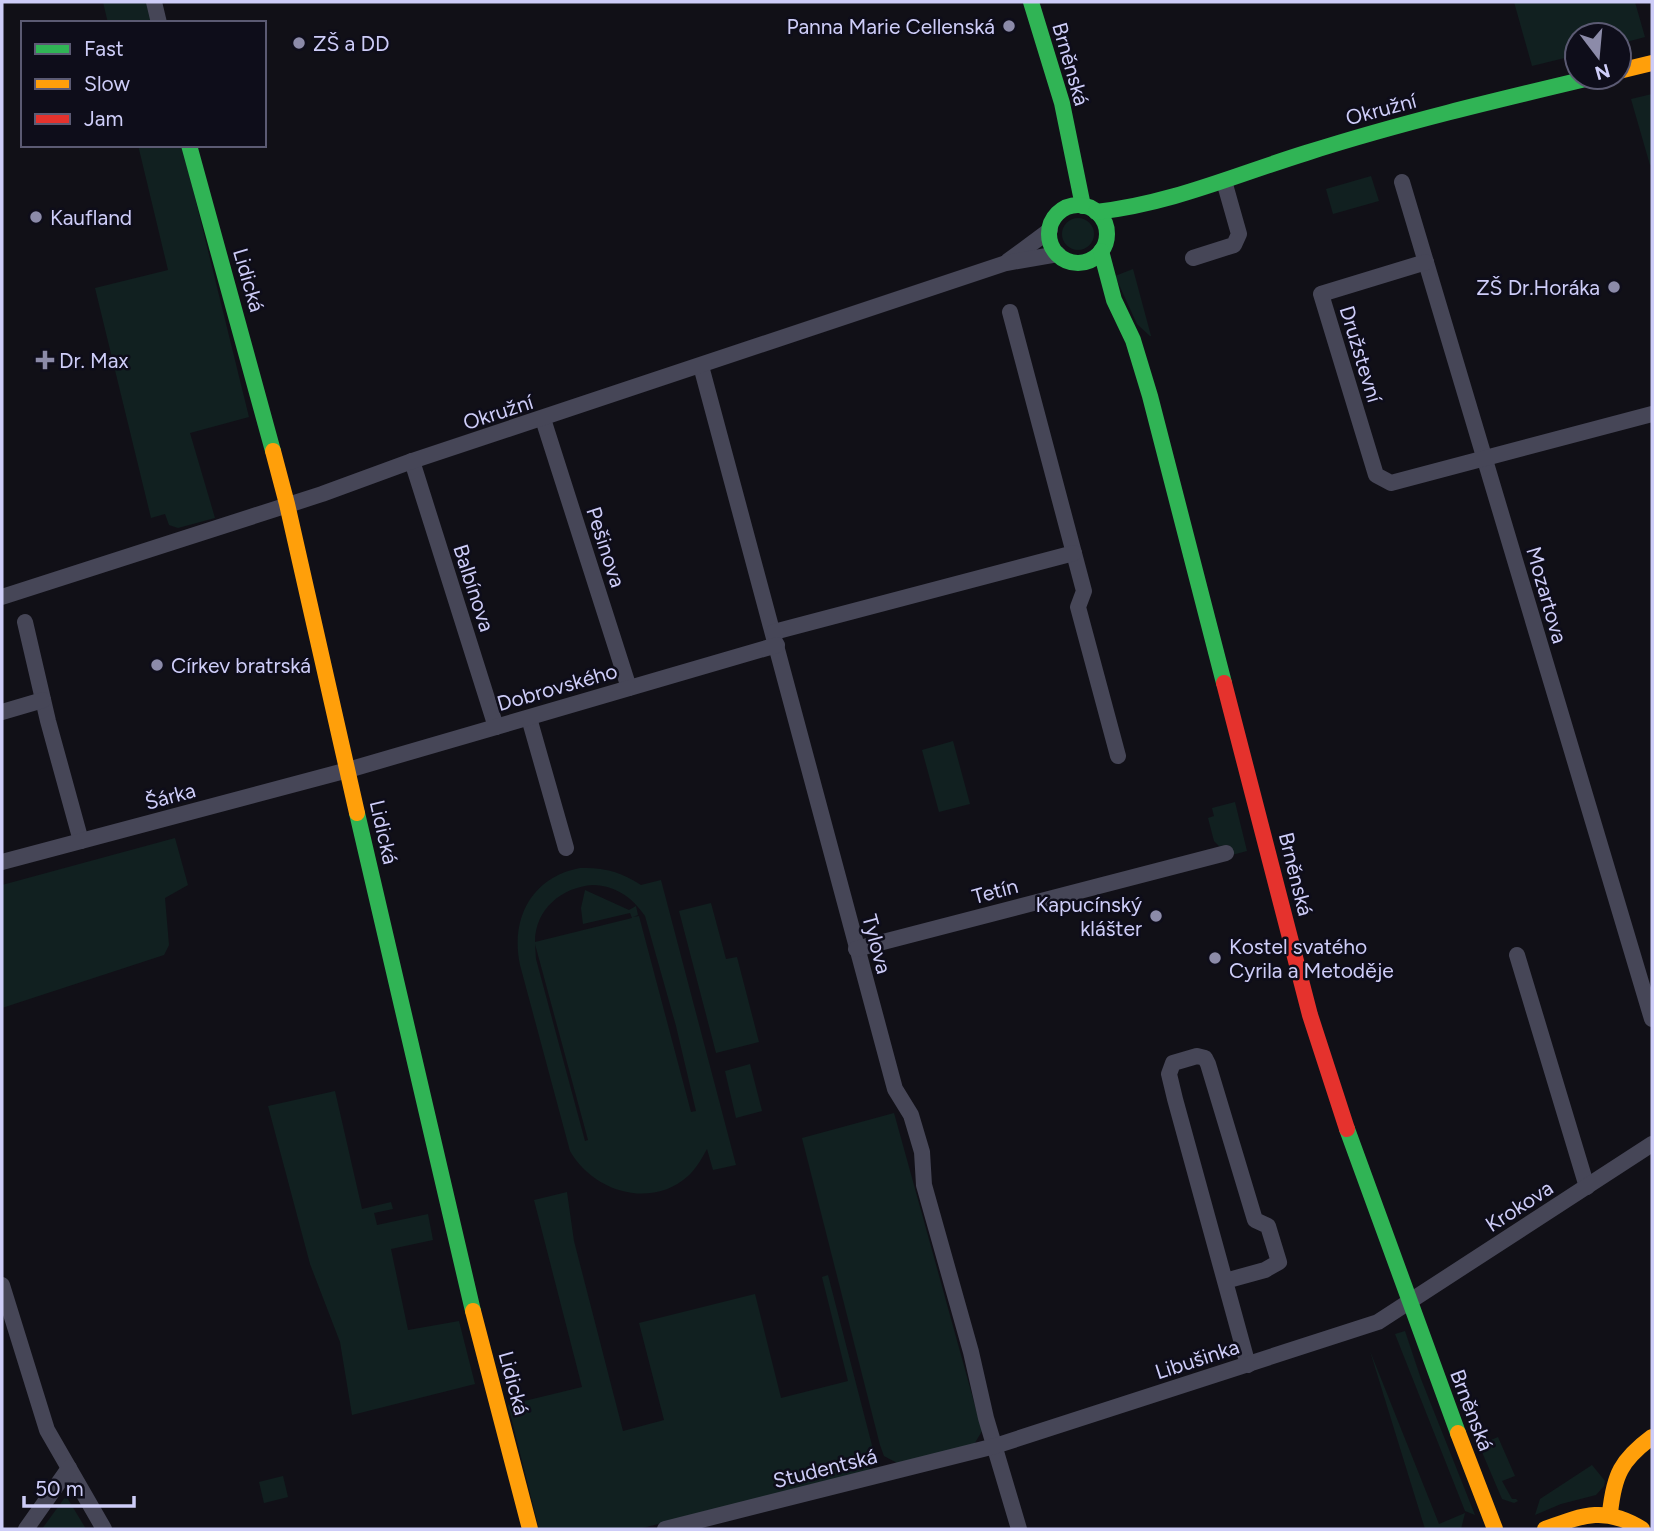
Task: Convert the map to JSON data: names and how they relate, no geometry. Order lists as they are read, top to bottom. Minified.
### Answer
{"streets":{"street":["Brněnská","Okružní","Lidická","Družstevní","Pešinova","Balbínova","Mozartova","Dobrovského","Šárka","Tetín","Tylova","Krokova","Libušinka","Studentská"]},"crossings":[["Brněnská","Okružní"],["Brněnská","Krokova"],["Brněnská","Libušinka"],["Okružní","Lidická"],["Okružní","Pešinova"],["Okružní","Balbínova"],["Okružní","Tylova"],["Lidická","Dobrovského"],["Lidická","Šárka"],["Družstevní","Mozartova"],["Pešinova","Dobrovského"],["Balbínova","Dobrovského"],["Dobrovského","Šárka"],["Dobrovského","Tylova"],["Tetín","Tylova"],["Tylova","Libušinka"],["Tylova","Studentská"],["Krokova","Libušinka"],["Libušinka","Studentská"]],"places":{"other":["Panna Marie Cellenská","ZŠ a DD","Kaufland","ZŠ Dr.Horáka","Církev bratrská","Kapucínský klášter","Kostel svatého Cyrila a Metoděje"],"health":["Dr. Max"]},"legend":["Fast","Slow","Jam"],"scale_bar":"50 m","north":"bottom"}
